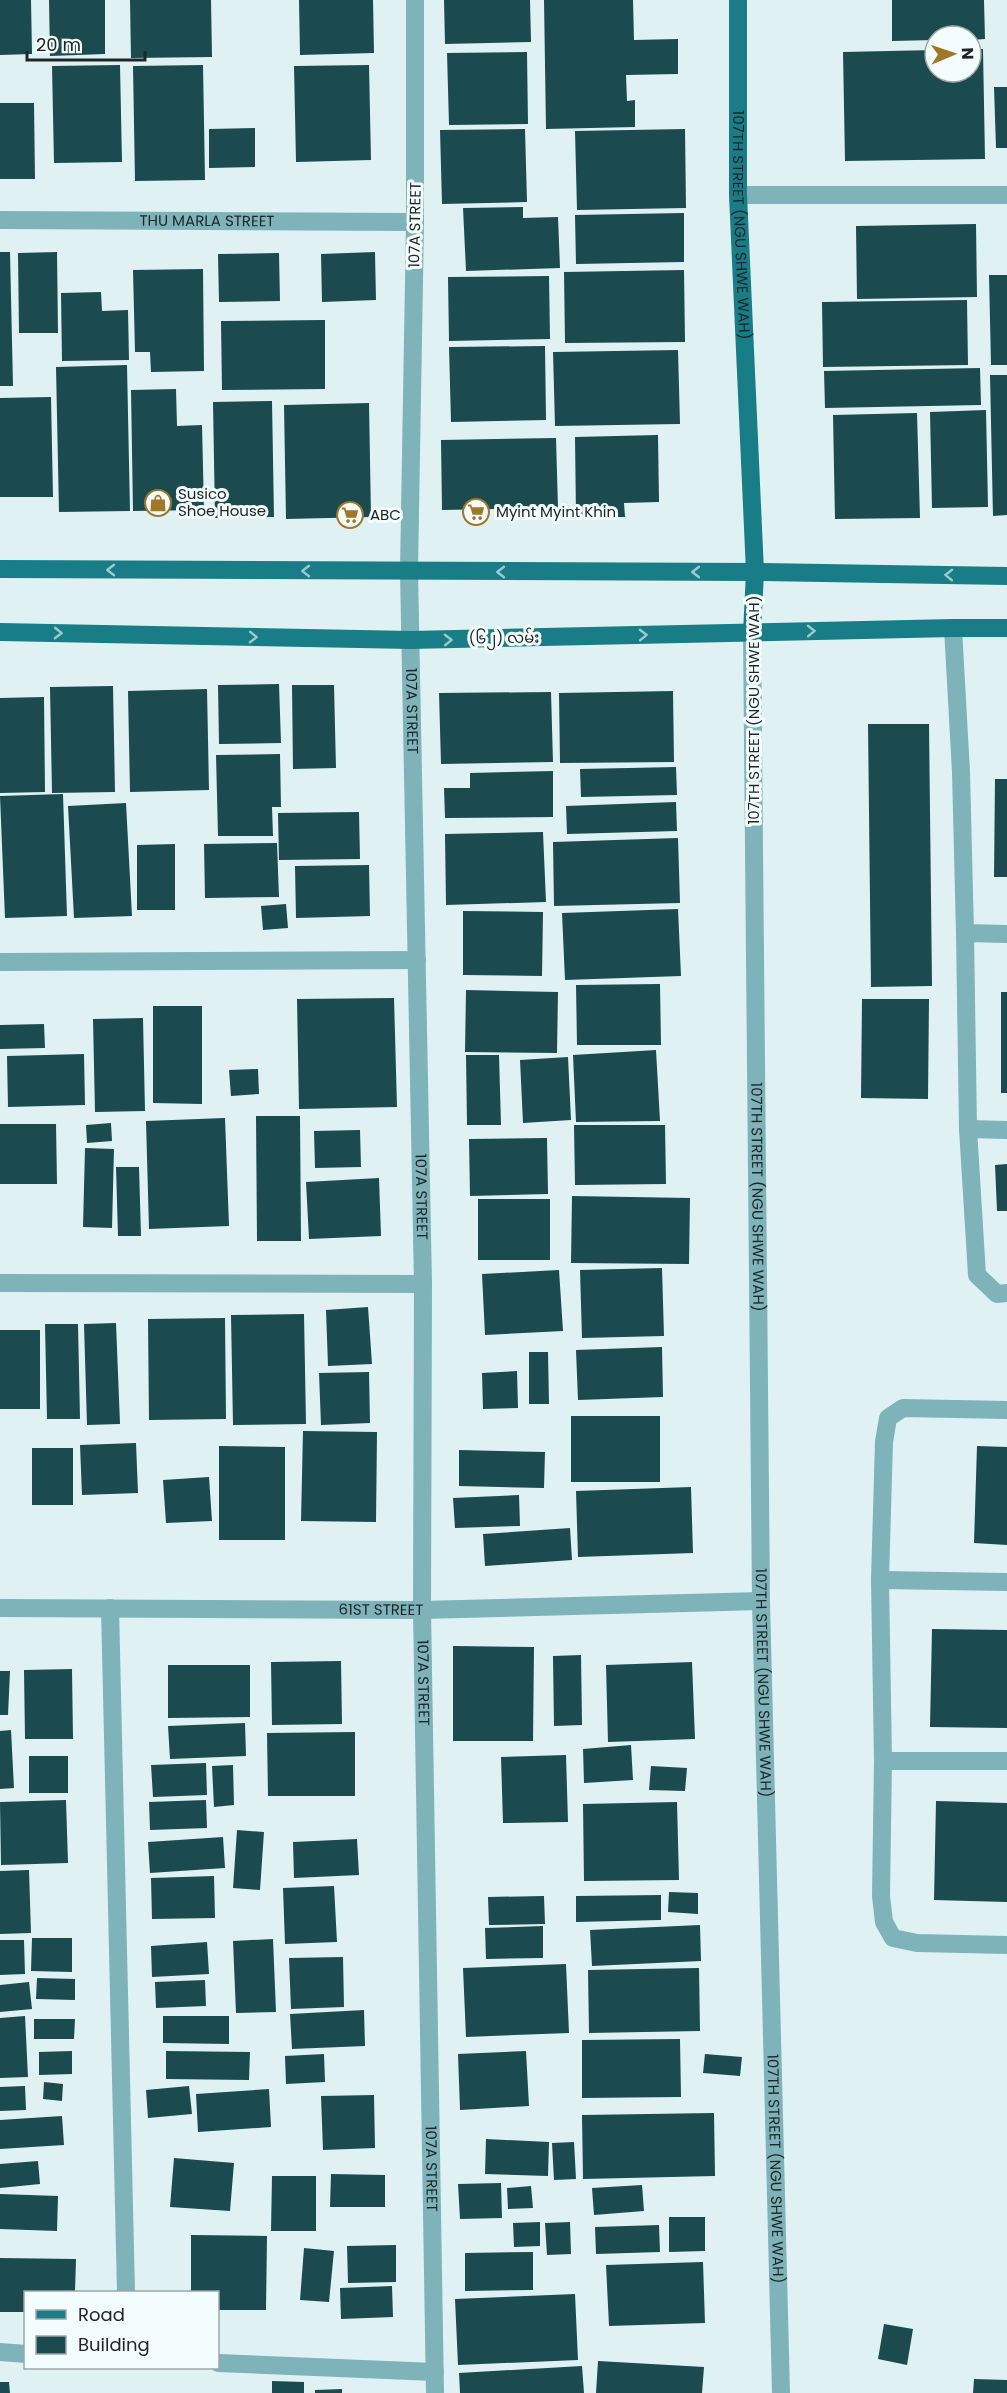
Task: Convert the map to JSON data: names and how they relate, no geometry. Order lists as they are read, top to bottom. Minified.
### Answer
{"streets":{"main road":["107TH STREET (NGU SHWE WAH)","(၆၂) လမ်း"],"street":["THU MARLA STREET","107A STREET","61ST STREET"]},"crossings":[["THU MARLA STREET","107A STREET"],["107A STREET","(၆၂) လမ်း"],["107A STREET","61ST STREET"],["107TH STREET (NGU SHWE WAH)","(၆၂) လမ်း"],["107TH STREET (NGU SHWE WAH)","61ST STREET"]],"places":{"shop":["Susico Shoe House"],"supermarket":["Myint Myint Khin","ABC"]},"legend":["Road","Building"],"scale_bar":"20 m","north":"right"}
